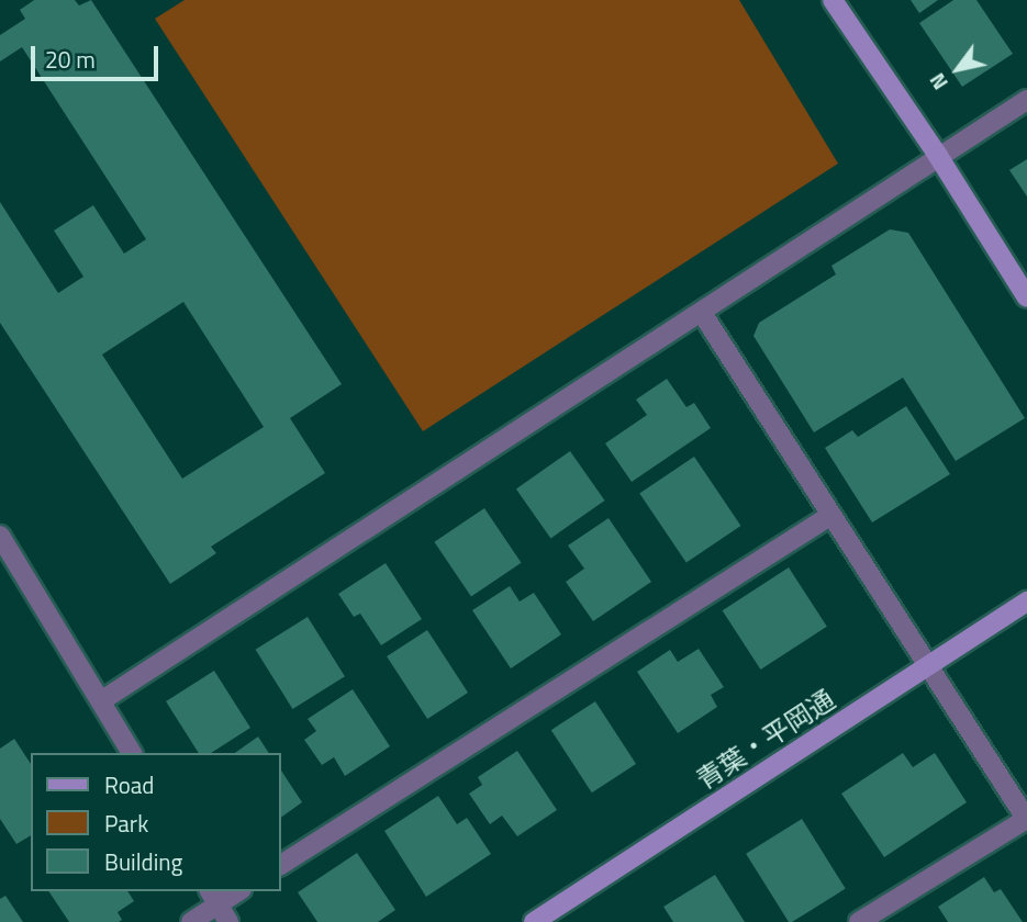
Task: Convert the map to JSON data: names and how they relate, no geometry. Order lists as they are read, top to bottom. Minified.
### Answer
{"streets":{"street":["青葉・平岡通"]},"legend":["Road","Park","Building"],"scale_bar":"20 m","north":"bottom left"}
